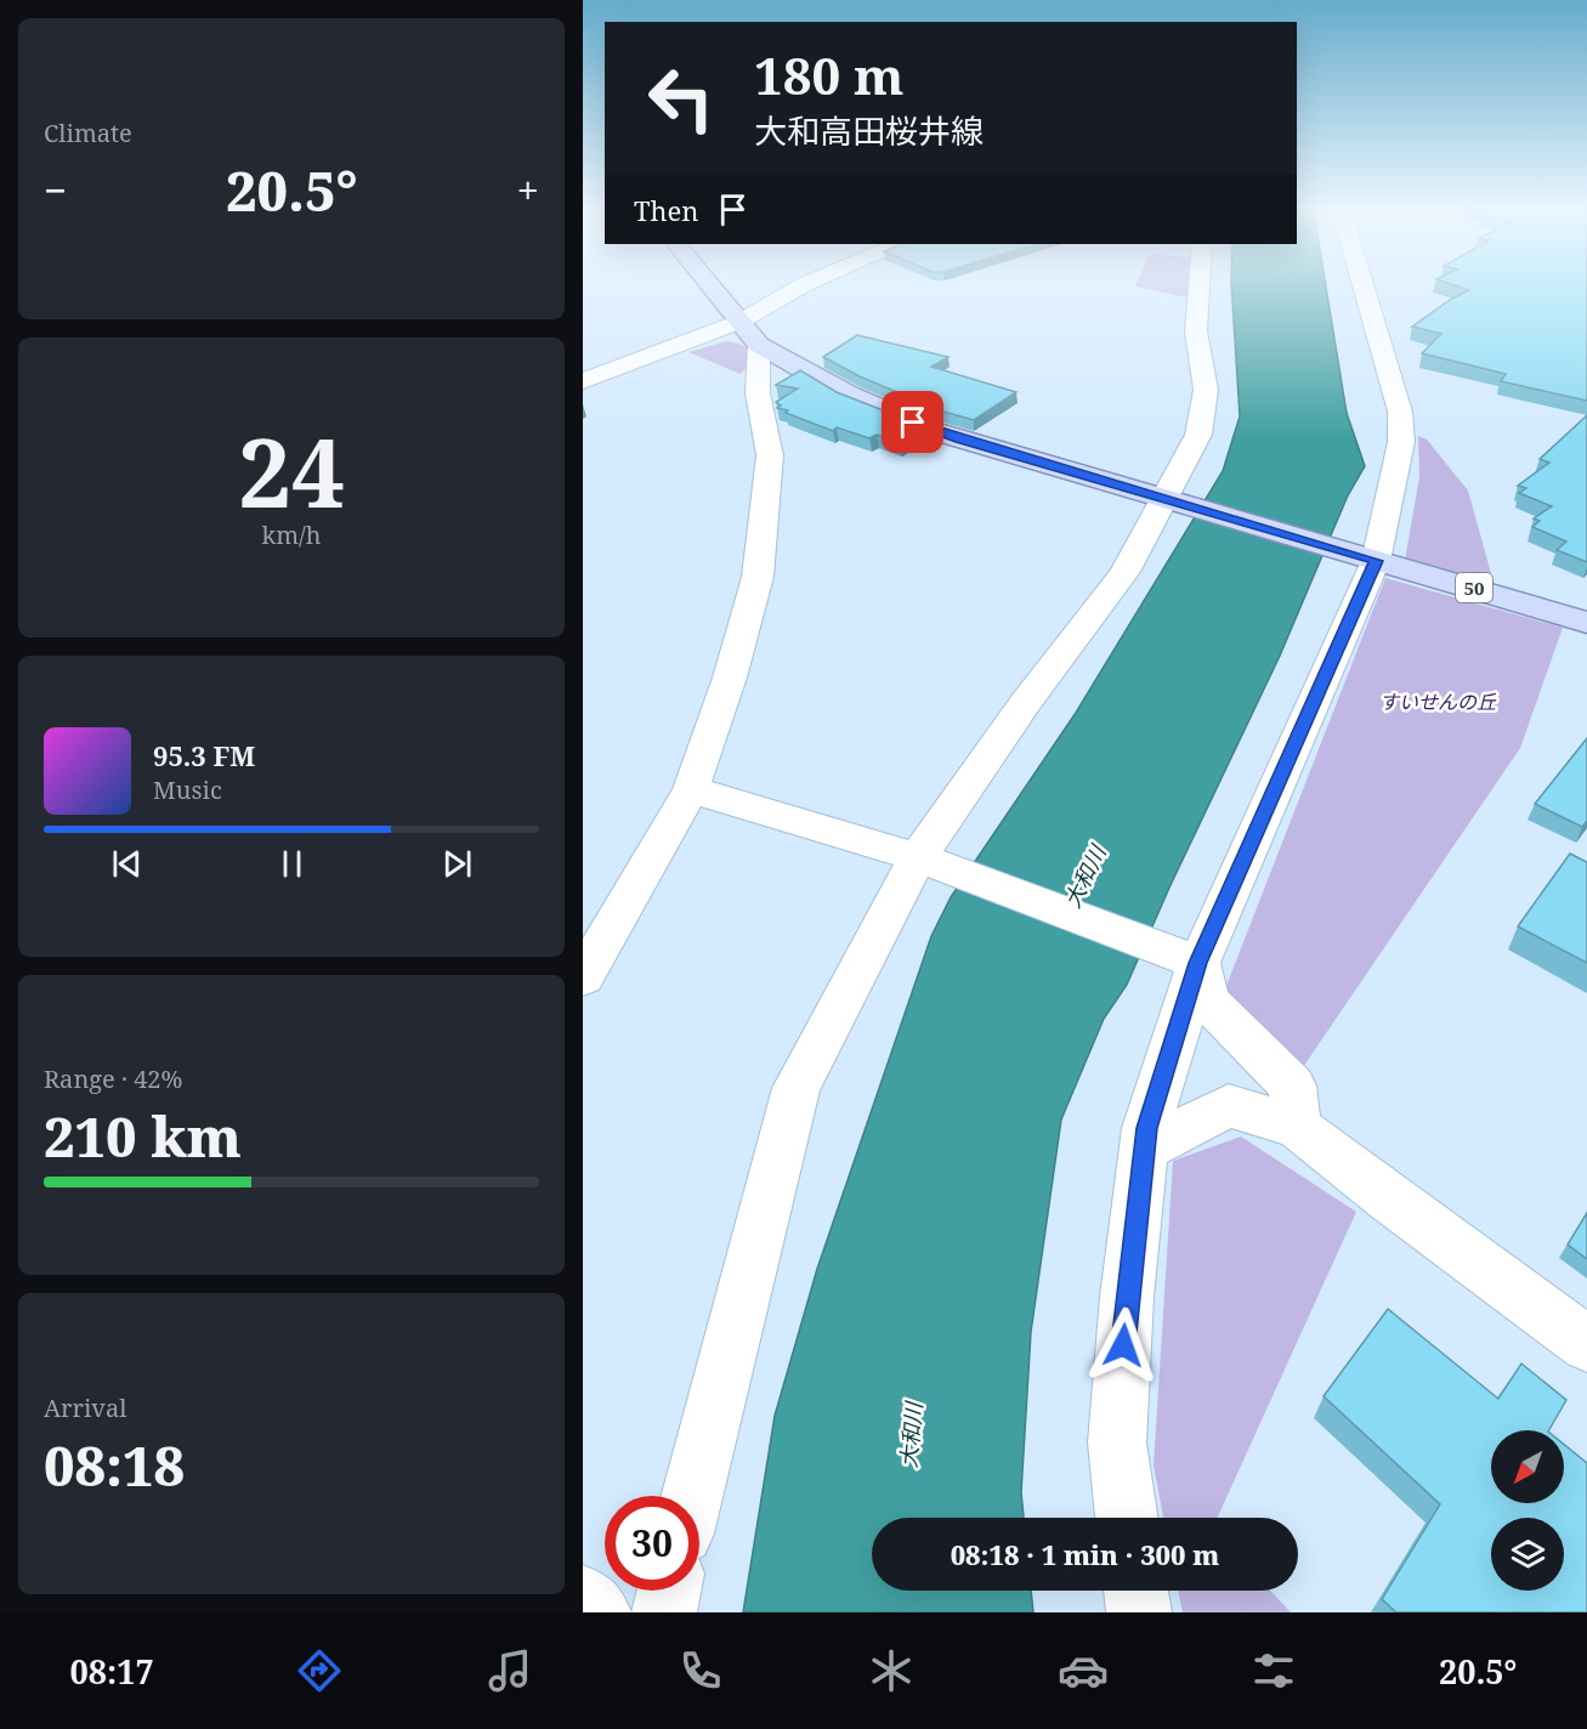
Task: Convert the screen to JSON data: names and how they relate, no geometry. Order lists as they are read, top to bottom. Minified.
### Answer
{"streets":{"main road":["50"]},"water":["大和川"],"parks":["すいせんの丘"],"north":"bottom left","page":{"tile":["Climate",["24","km/h"],["Range · 42%","210 km"],["Arrival","08:18"]],"turn":["180 m","大和高田桜井線"],"heat":["−","20.5°","+"],"then":"Then","song":["95.3 FM","Music"],"limit":"30","trip":"08:18 · 1 min · 300 m","tabs":["08:17","20.5°"]}}
